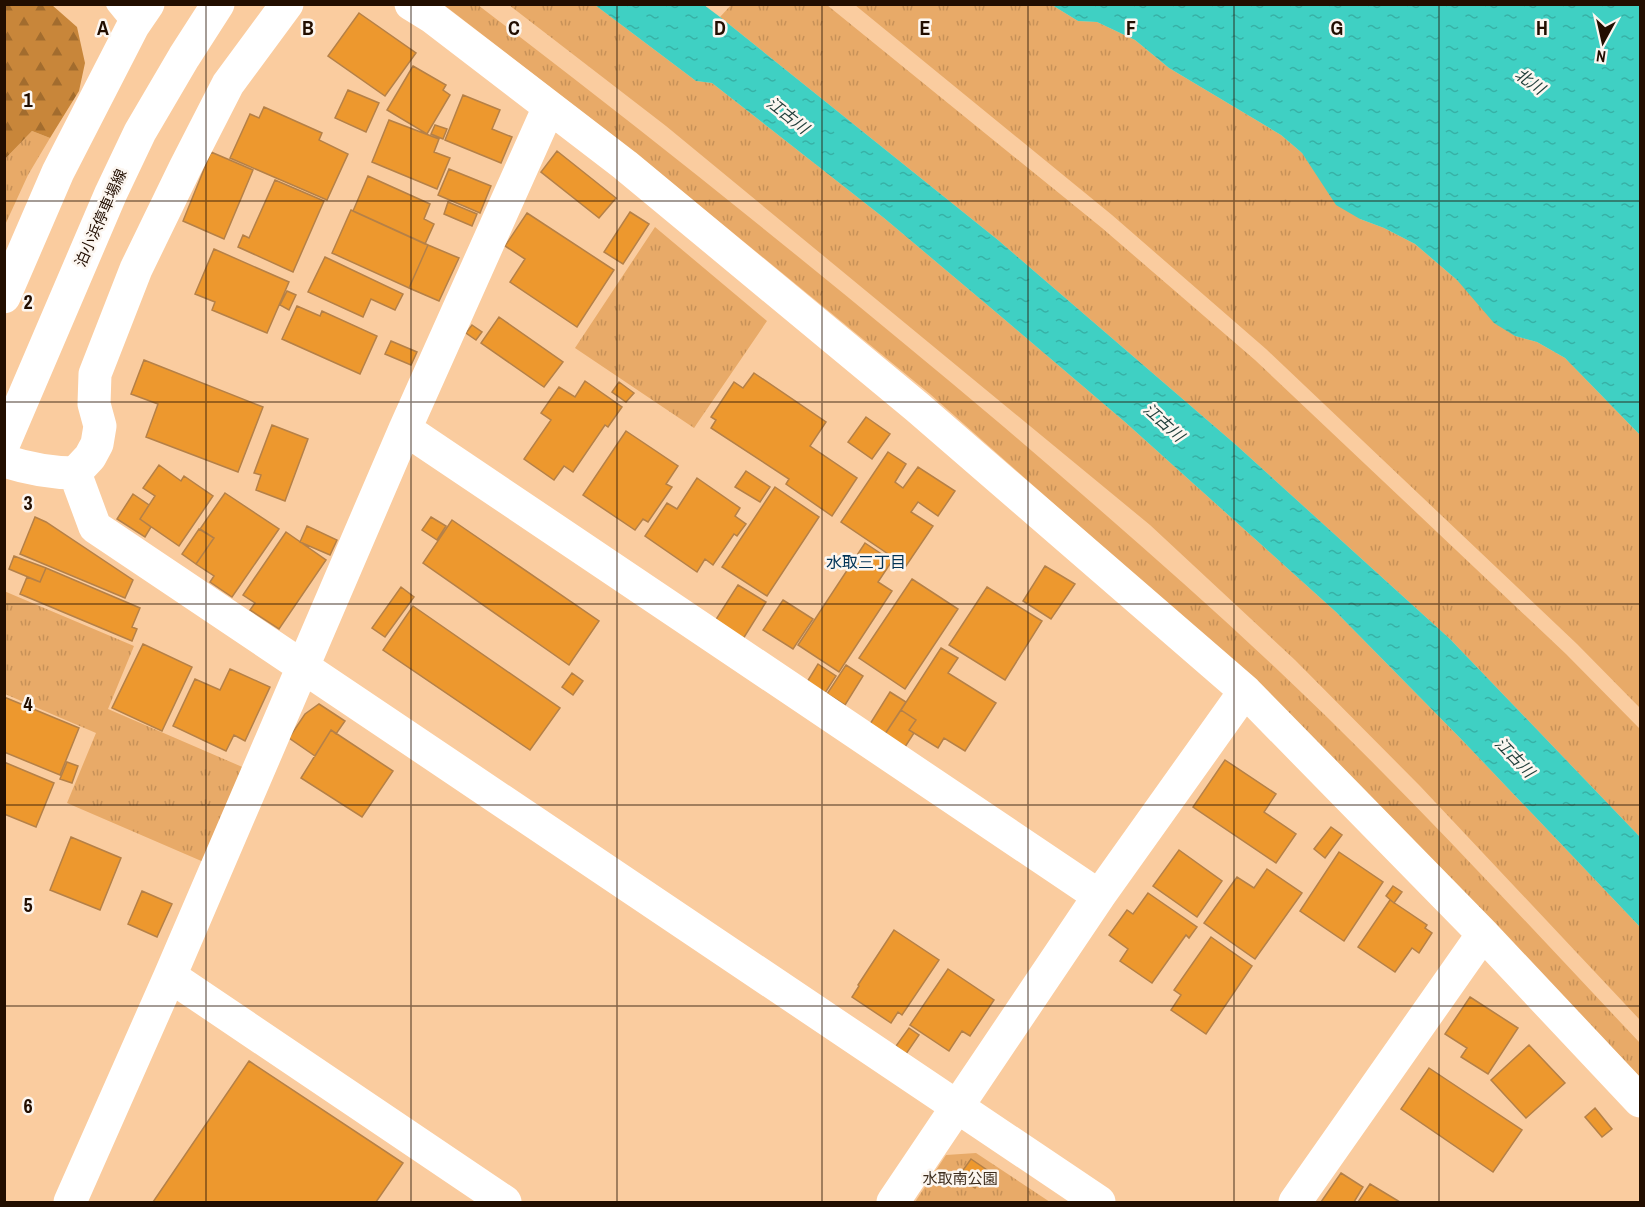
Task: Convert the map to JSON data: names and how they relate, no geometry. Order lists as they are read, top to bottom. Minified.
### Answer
{"streets":{"street":["泊小浜停車場線"]},"districts":["水取三丁目"],"water":["北川","江古川"],"parks":["水取南公園"],"north":"bottom","grid":{"columns":["A","B","C","D","E","F","G","H"],"rows":["1","2","3","4","5","6"]}}
